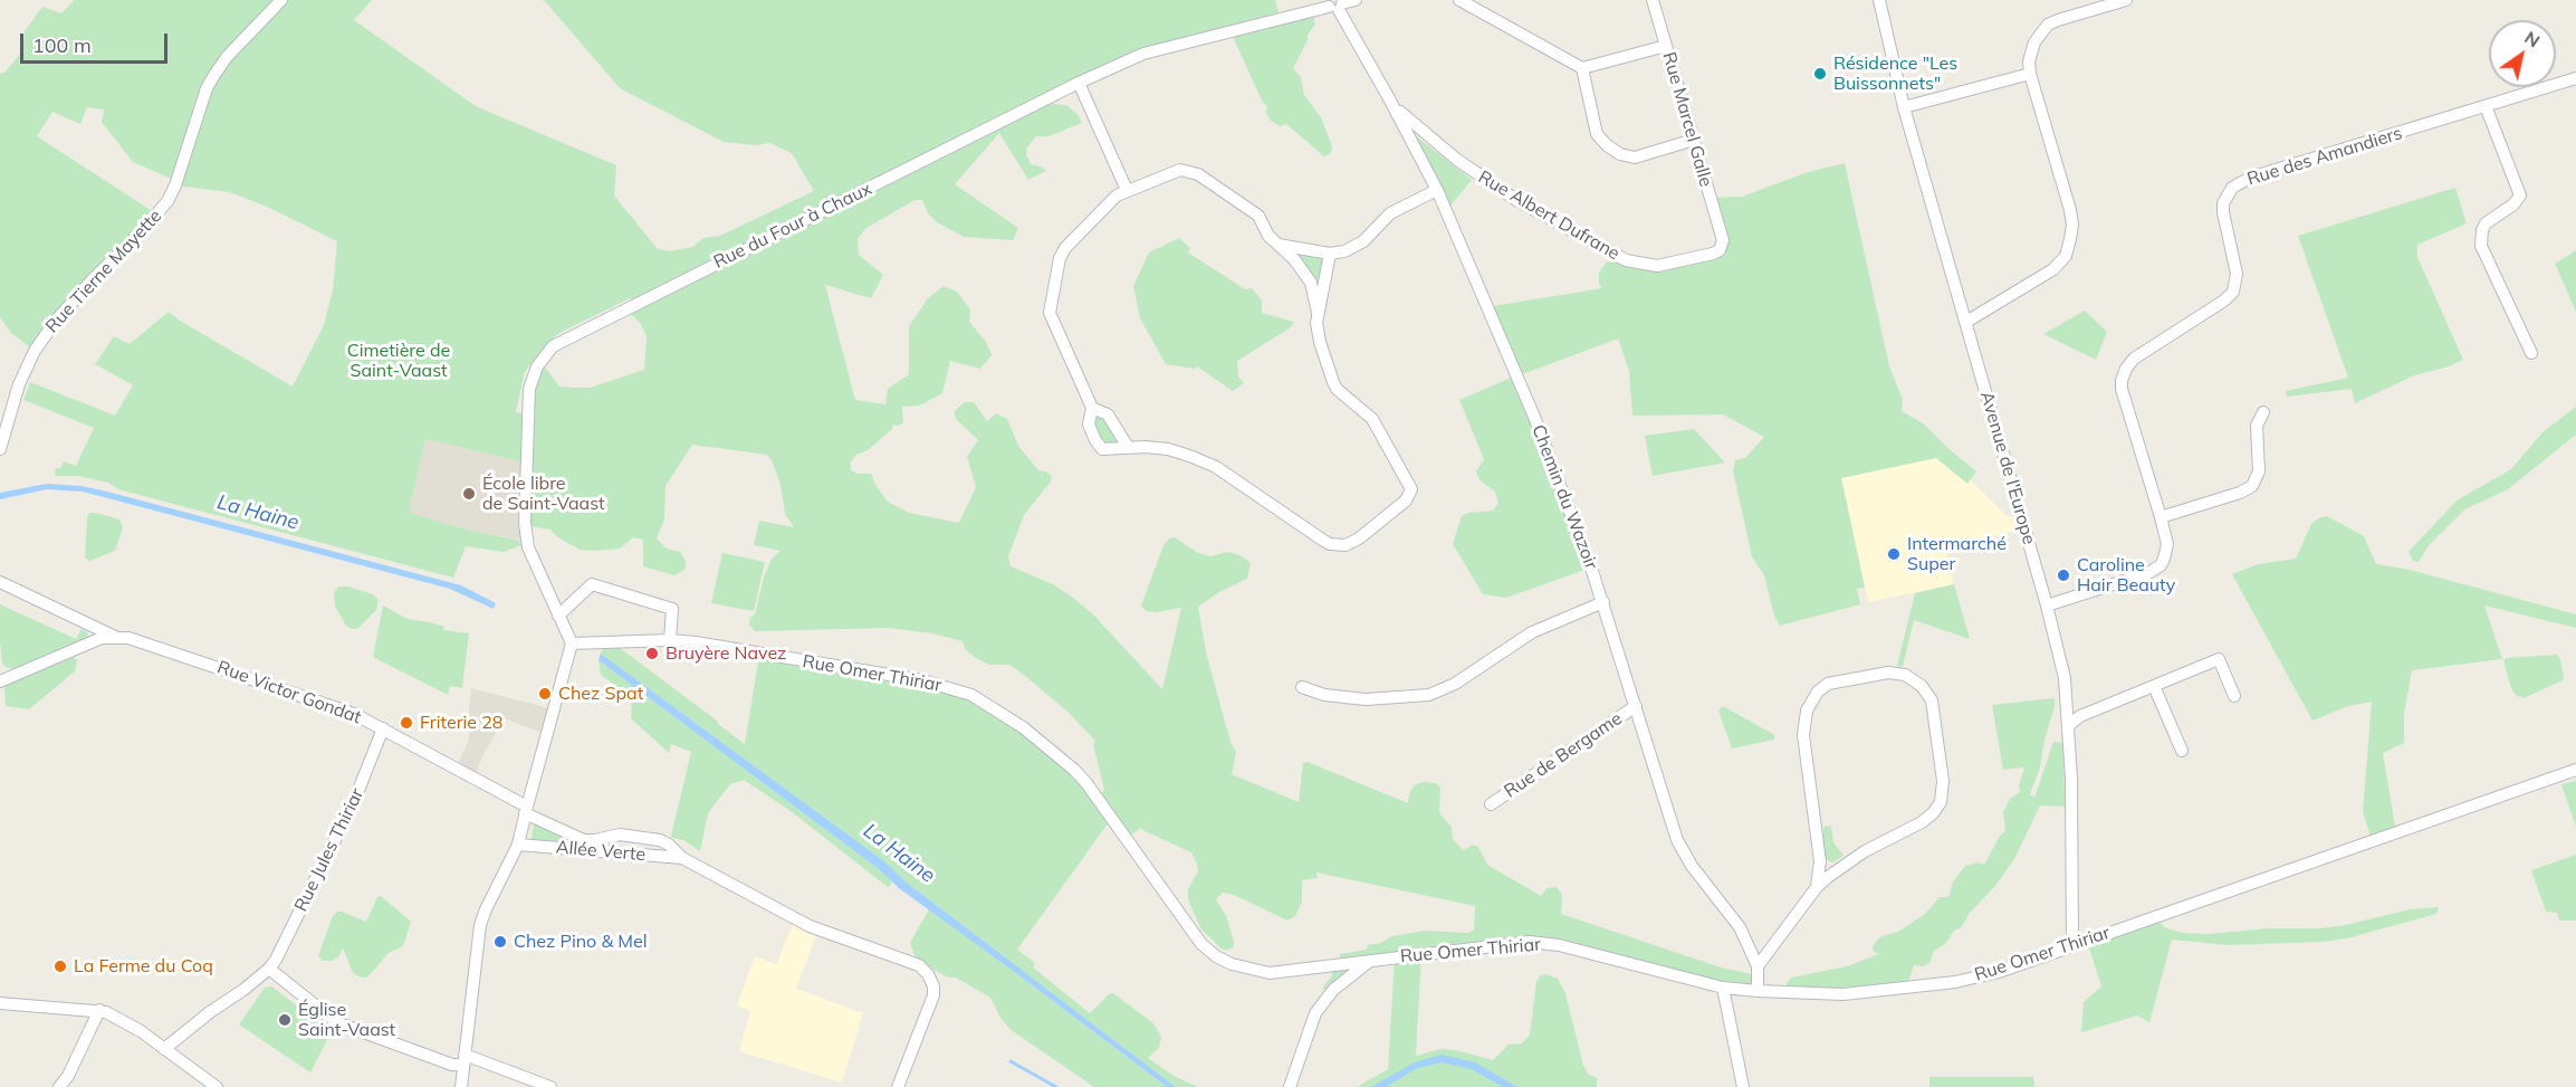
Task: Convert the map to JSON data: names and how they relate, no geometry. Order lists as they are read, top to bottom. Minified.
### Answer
{"streets":{"street":["Rue Marcel Galle","Rue des Amandiers","Rue Albert Dufrane","Rue du Four à Chaux","Rue Tierne Mayette","Avenue de l'Europe","Chemin du Wazoir","Rue Omer Thiriar","Rue Victor Gondat","Rue de Bergame","Rue Jules Thiriar","Allée Verte"]},"crossings":[["Rue Marcel Galle","Rue Albert Dufrane"],["Rue des Amandiers","Avenue de l'Europe"],["Rue Albert Dufrane","Chemin du Wazoir"],["Rue du Four à Chaux","Chemin du Wazoir"],["Rue du Four à Chaux","Rue Omer Thiriar"],["Avenue de l'Europe","Rue Omer Thiriar"],["Chemin du Wazoir","Rue Omer Thiriar"],["Chemin du Wazoir","Rue de Bergame"],["Rue Victor Gondat","Rue Jules Thiriar"],["Rue Victor Gondat","Allée Verte"]],"water":["La Haine"],"parks":["Cimetière de Saint-Vaast"],"places":["Résidence \"Les Buissonnets\"","École libre de Saint-Vaast","Intermarché Super","Caroline Hair Beauty","Bruyère Navez","Chez Spat","Friterie 28","Chez Pino & Mel","La Ferme du Coq","Église Saint-Vaast"],"scale_bar":"100 m","north":"top right"}
